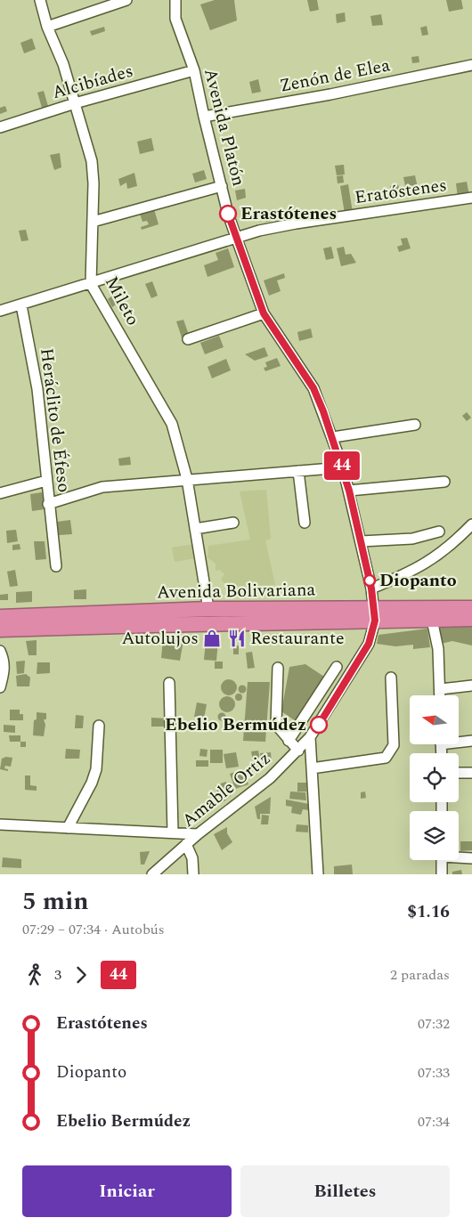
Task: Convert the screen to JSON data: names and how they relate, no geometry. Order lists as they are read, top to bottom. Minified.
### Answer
{"streets":{"highway":["Avenida Bolivariana"],"street":["Zenón de Elea","Alcibíades","Avenida Platón","Eratóstenes","Mileto","Heráclito de Éfeso","Amable Ortiz"]},"crossings":[["Zenón de Elea","Avenida Platón"],["Alcibíades","Avenida Platón"],["Alcibíades","Mileto"],["Avenida Platón","Eratóstenes"],["Avenida Platón","Avenida Bolivariana"],["Avenida Platón","Amable Ortiz"],["Eratóstenes","Mileto"],["Eratóstenes","Heráclito de Éfeso"],["Mileto","Avenida Bolivariana"],["Avenida Bolivariana","Amable Ortiz"]],"places":{"other":["Erastótenes","Diopanto","Ebelio Bermúdez"],"shop":["Autolujos"],"restaurant":["Restaurante"]},"lines":["bus line 44"],"north":"left","page":{"on_map":"44","heading":["5 min","07:29 – 07:34 · Autobús","$1.16"],"legs":["3","44","2 paradas"],"list":[{"name":"Erastótenes","value":"07:32"},{"name":"Diopanto","value":"07:33"},{"name":"Ebelio Bermúdez","value":"07:34"}],"buttons":["Iniciar","Billetes"]}}
